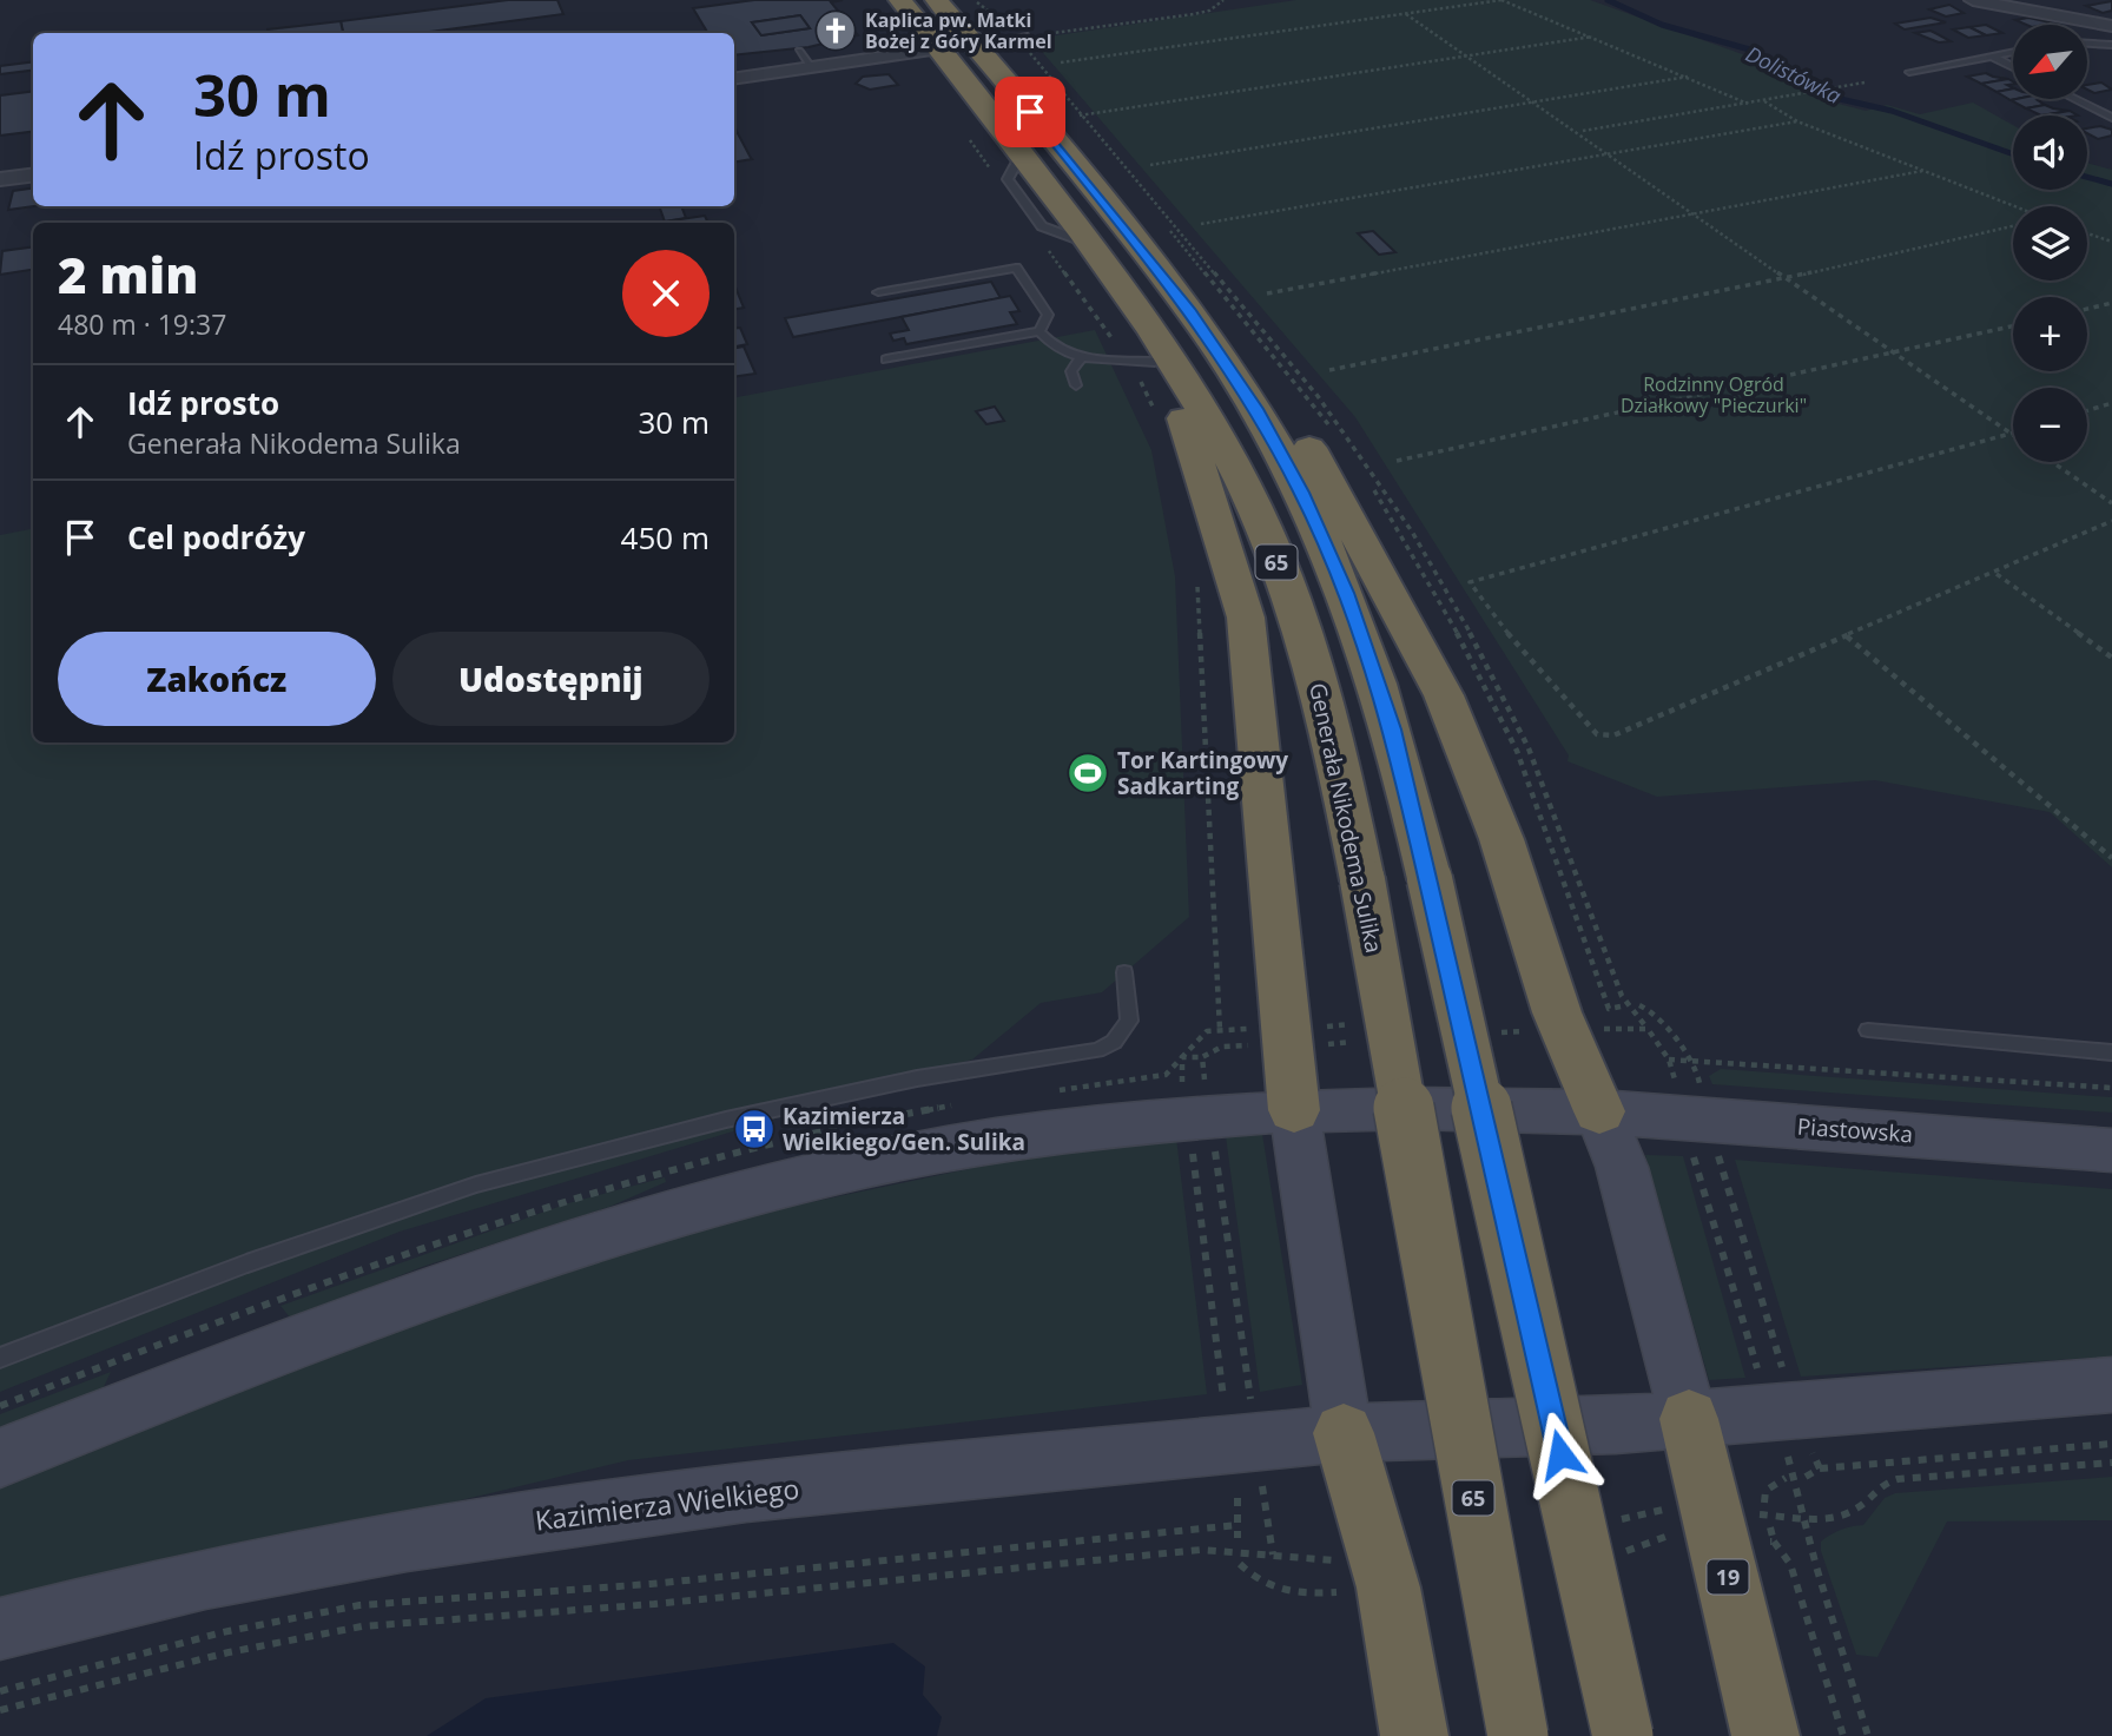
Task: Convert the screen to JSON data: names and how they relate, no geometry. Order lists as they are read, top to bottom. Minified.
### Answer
{"streets":{"highway":["65","Generała Nikodema Sulika","19"],"main road":["Piastowska","Kazimierza Wielkiego"]},"crossings":[["Kazimierza Wielkiego","19"]],"water":["Dolistówka"],"parks":["Rodzinny Ogród Działkowy \"Pieczurki\""],"places":{"church":["Kaplica pw. Matki Bożej z Góry Karmel"],"sports":["Tor Kartingowy Sadkarting"],"bus stop":["Kazimierza Wielkiego/Gen. Sulika"]},"north":"bottom left","page":{"map_buttons":["+","−"],"turn":["30 m","Idź prosto"],"heading":["2 min","480 m · 19:37"],"list":[{"name":"Idź prosto","note":"Generała Nikodema Sulika","value":"30 m"},{"name":"Cel podróży","value":"450 m"}],"buttons":["Zakończ","Udostępnij"]}}
